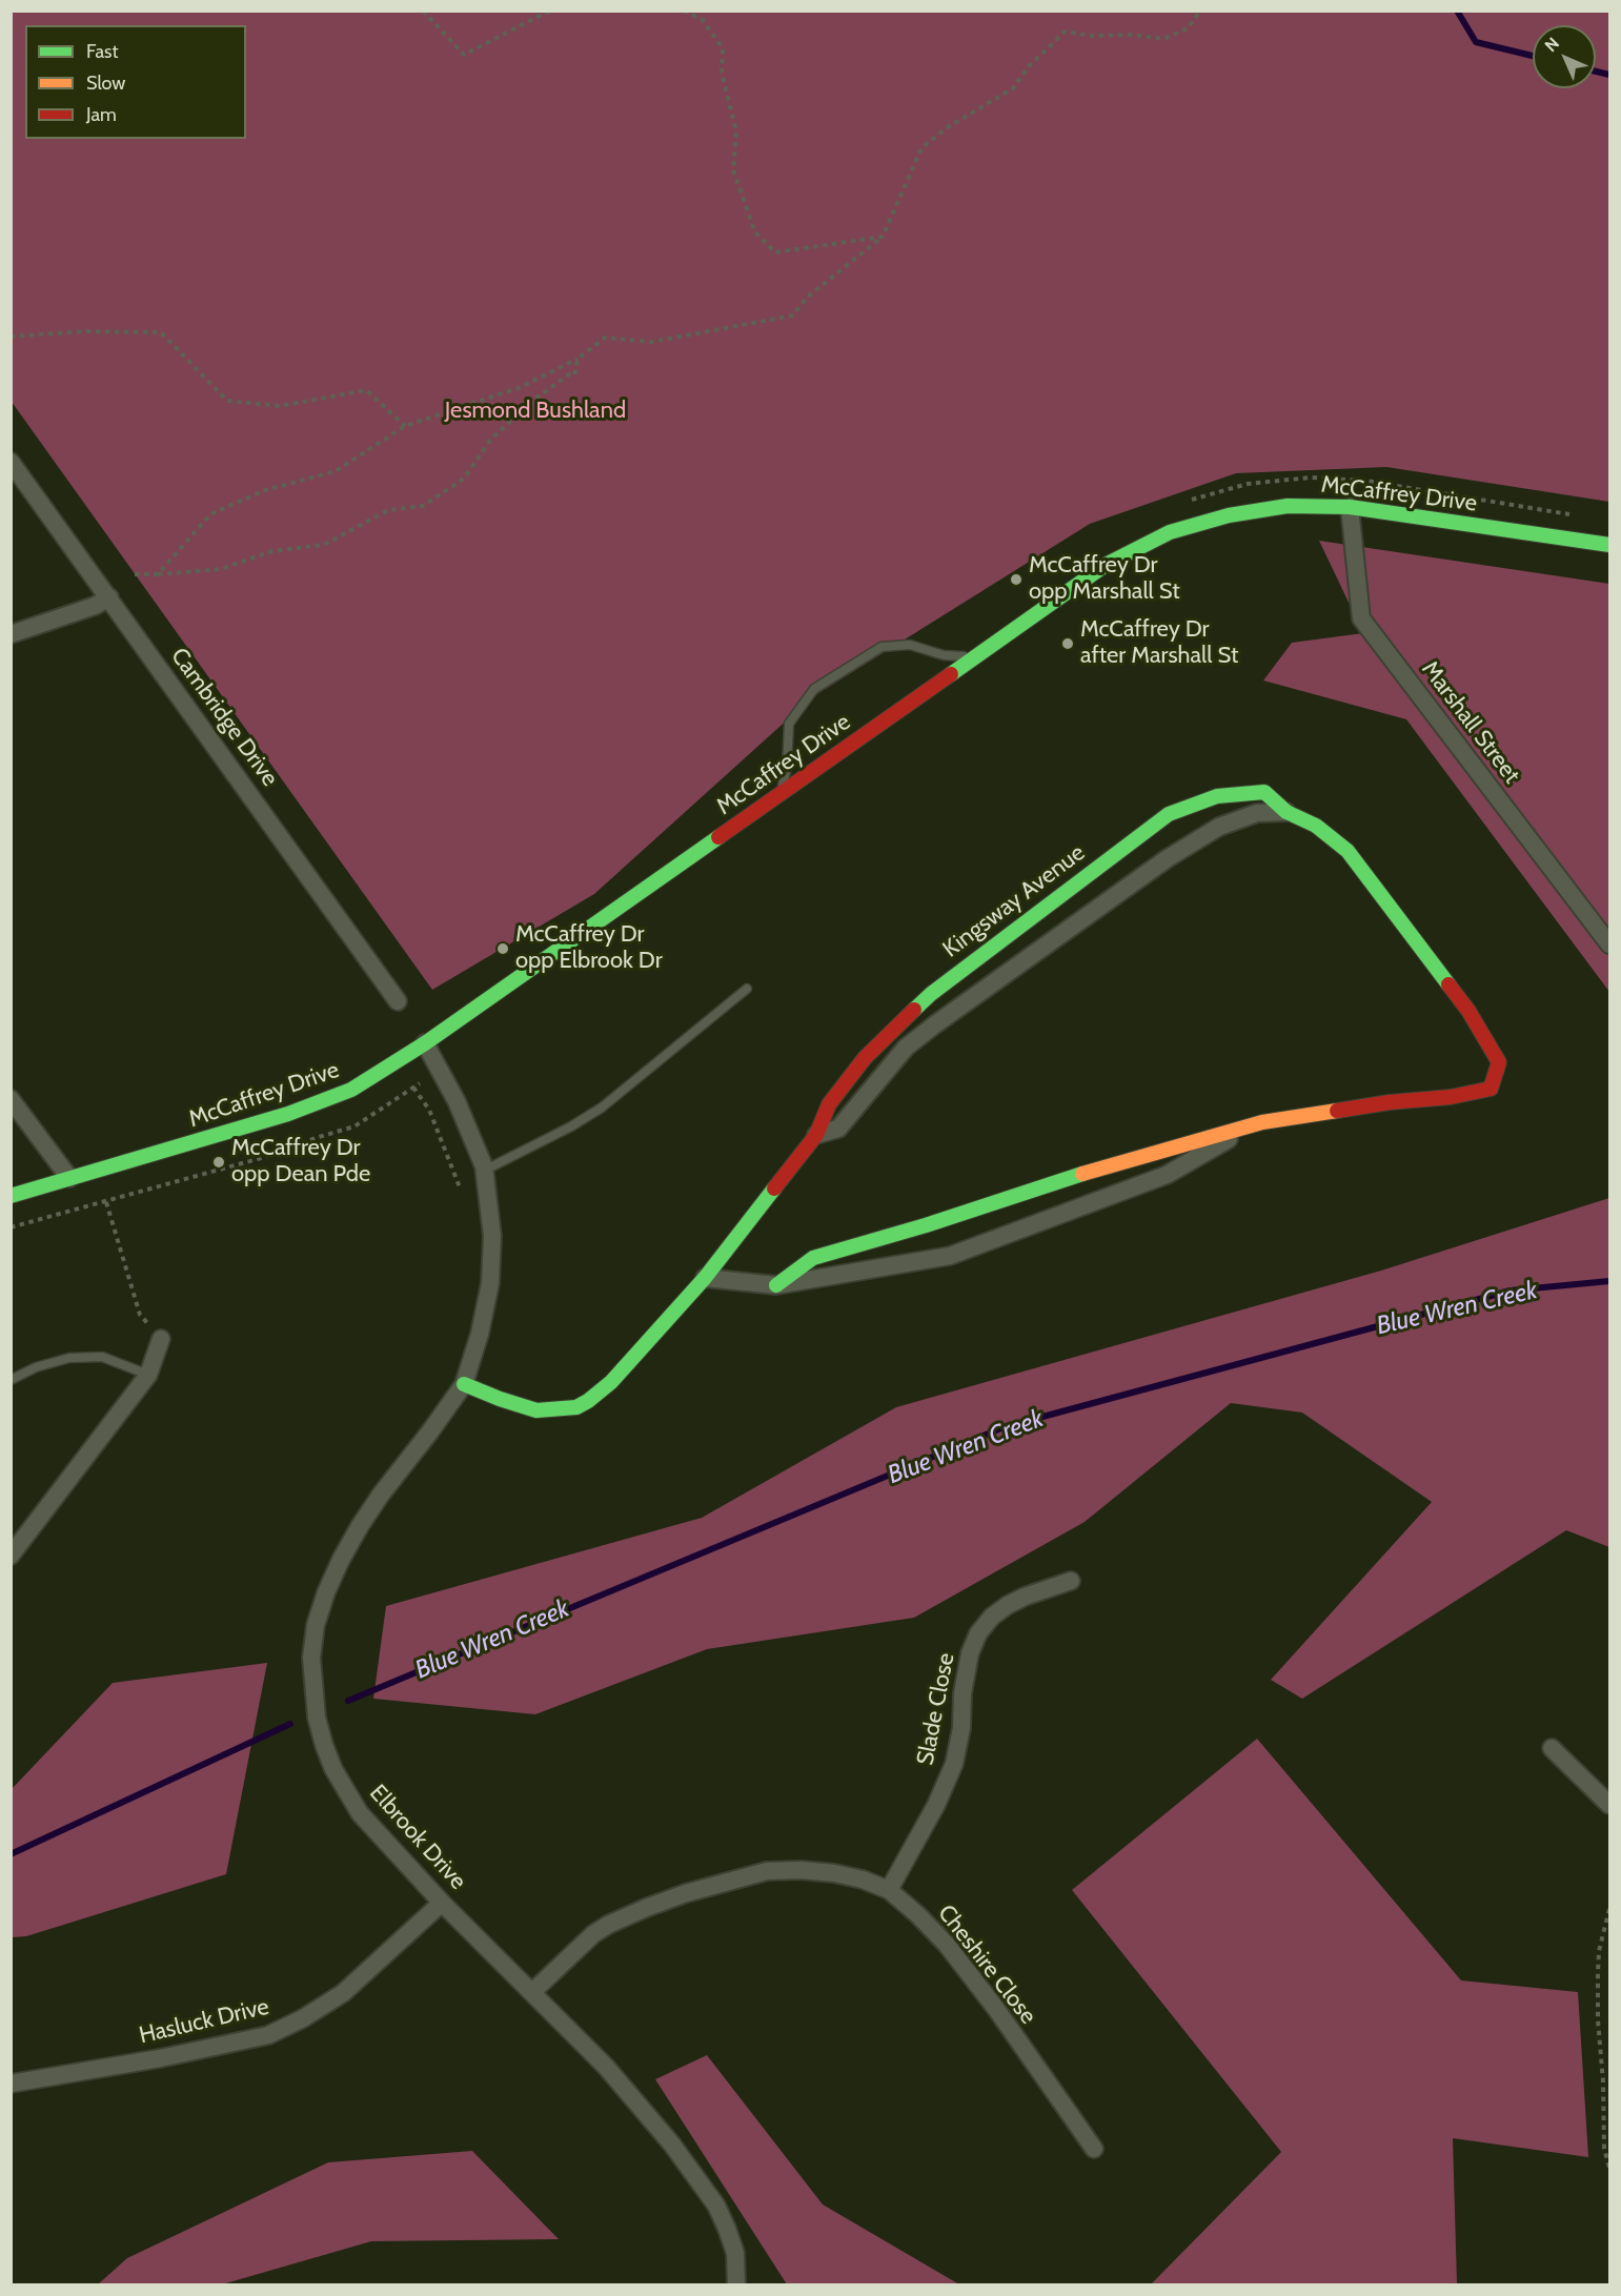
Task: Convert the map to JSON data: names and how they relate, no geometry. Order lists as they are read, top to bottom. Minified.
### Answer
{"streets":{"street":["McCaffrey Drive","Cambridge Drive","Marshall Street","Kingsway Avenue","Slade Close","Elbrook Drive","Cheshire Close","Hasluck Drive"]},"crossings":[["McCaffrey Drive","Marshall Street"],["McCaffrey Drive","Elbrook Drive"],["Kingsway Avenue","Elbrook Drive"],["Slade Close","Cheshire Close"],["Elbrook Drive","Cheshire Close"],["Elbrook Drive","Hasluck Drive"]],"water":["Blue Wren Creek"],"parks":["Jesmond Bushland"],"places":["McCaffrey Dr opp Marshall St","McCaffrey Dr after Marshall St","McCaffrey Dr opp Elbrook Dr","McCaffrey Dr opp Dean Pde"],"legend":["Fast","Slow","Jam"],"north":"top left"}
